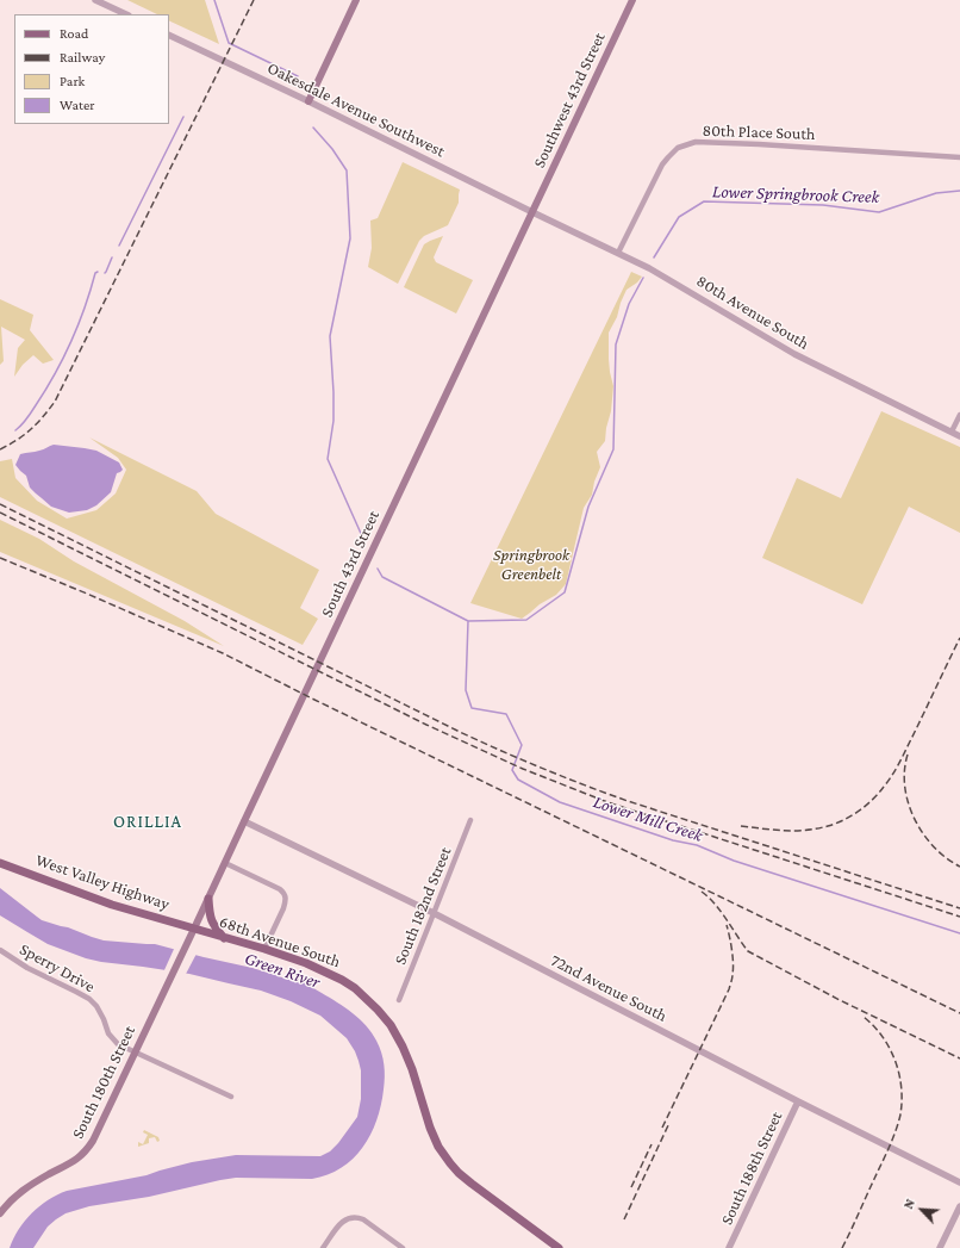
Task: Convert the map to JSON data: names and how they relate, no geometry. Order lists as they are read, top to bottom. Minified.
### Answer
{"streets":{"main road":["Southwest 43rd Street","South 43rd Street","West Valley Highway","68th Avenue South","South 180th Street"],"street":["Oakesdale Avenue Southwest","80th Place South","80th Avenue South","South 182nd Street","Sperry Drive","72nd Avenue South","South 188th Street"]},"crossings":[["Southwest 43rd Street","Oakesdale Avenue Southwest"],["Southwest 43rd Street","80th Avenue South"],["Southwest 43rd Street","South 43rd Street"],["Oakesdale Avenue Southwest","80th Avenue South"],["Oakesdale Avenue Southwest","South 43rd Street"],["80th Place South","80th Avenue South"],["80th Avenue South","South 43rd Street"],["South 43rd Street","West Valley Highway"],["South 43rd Street","68th Avenue South"],["South 43rd Street","72nd Avenue South"],["South 43rd Street","South 180th Street"],["West Valley Highway","68th Avenue South"],["West Valley Highway","South 180th Street"],["South 182nd Street","72nd Avenue South"],["68th Avenue South","South 180th Street"],["Sperry Drive","South 180th Street"],["72nd Avenue South","South 188th Street"]],"districts":["ORILLIA"],"water":["Lower Springbrook Creek","Lower Mill Creek","Green River"],"parks":["Springbrook Greenbelt"],"legend":["Road","Railway","Park","Water"],"north":"top left"}
